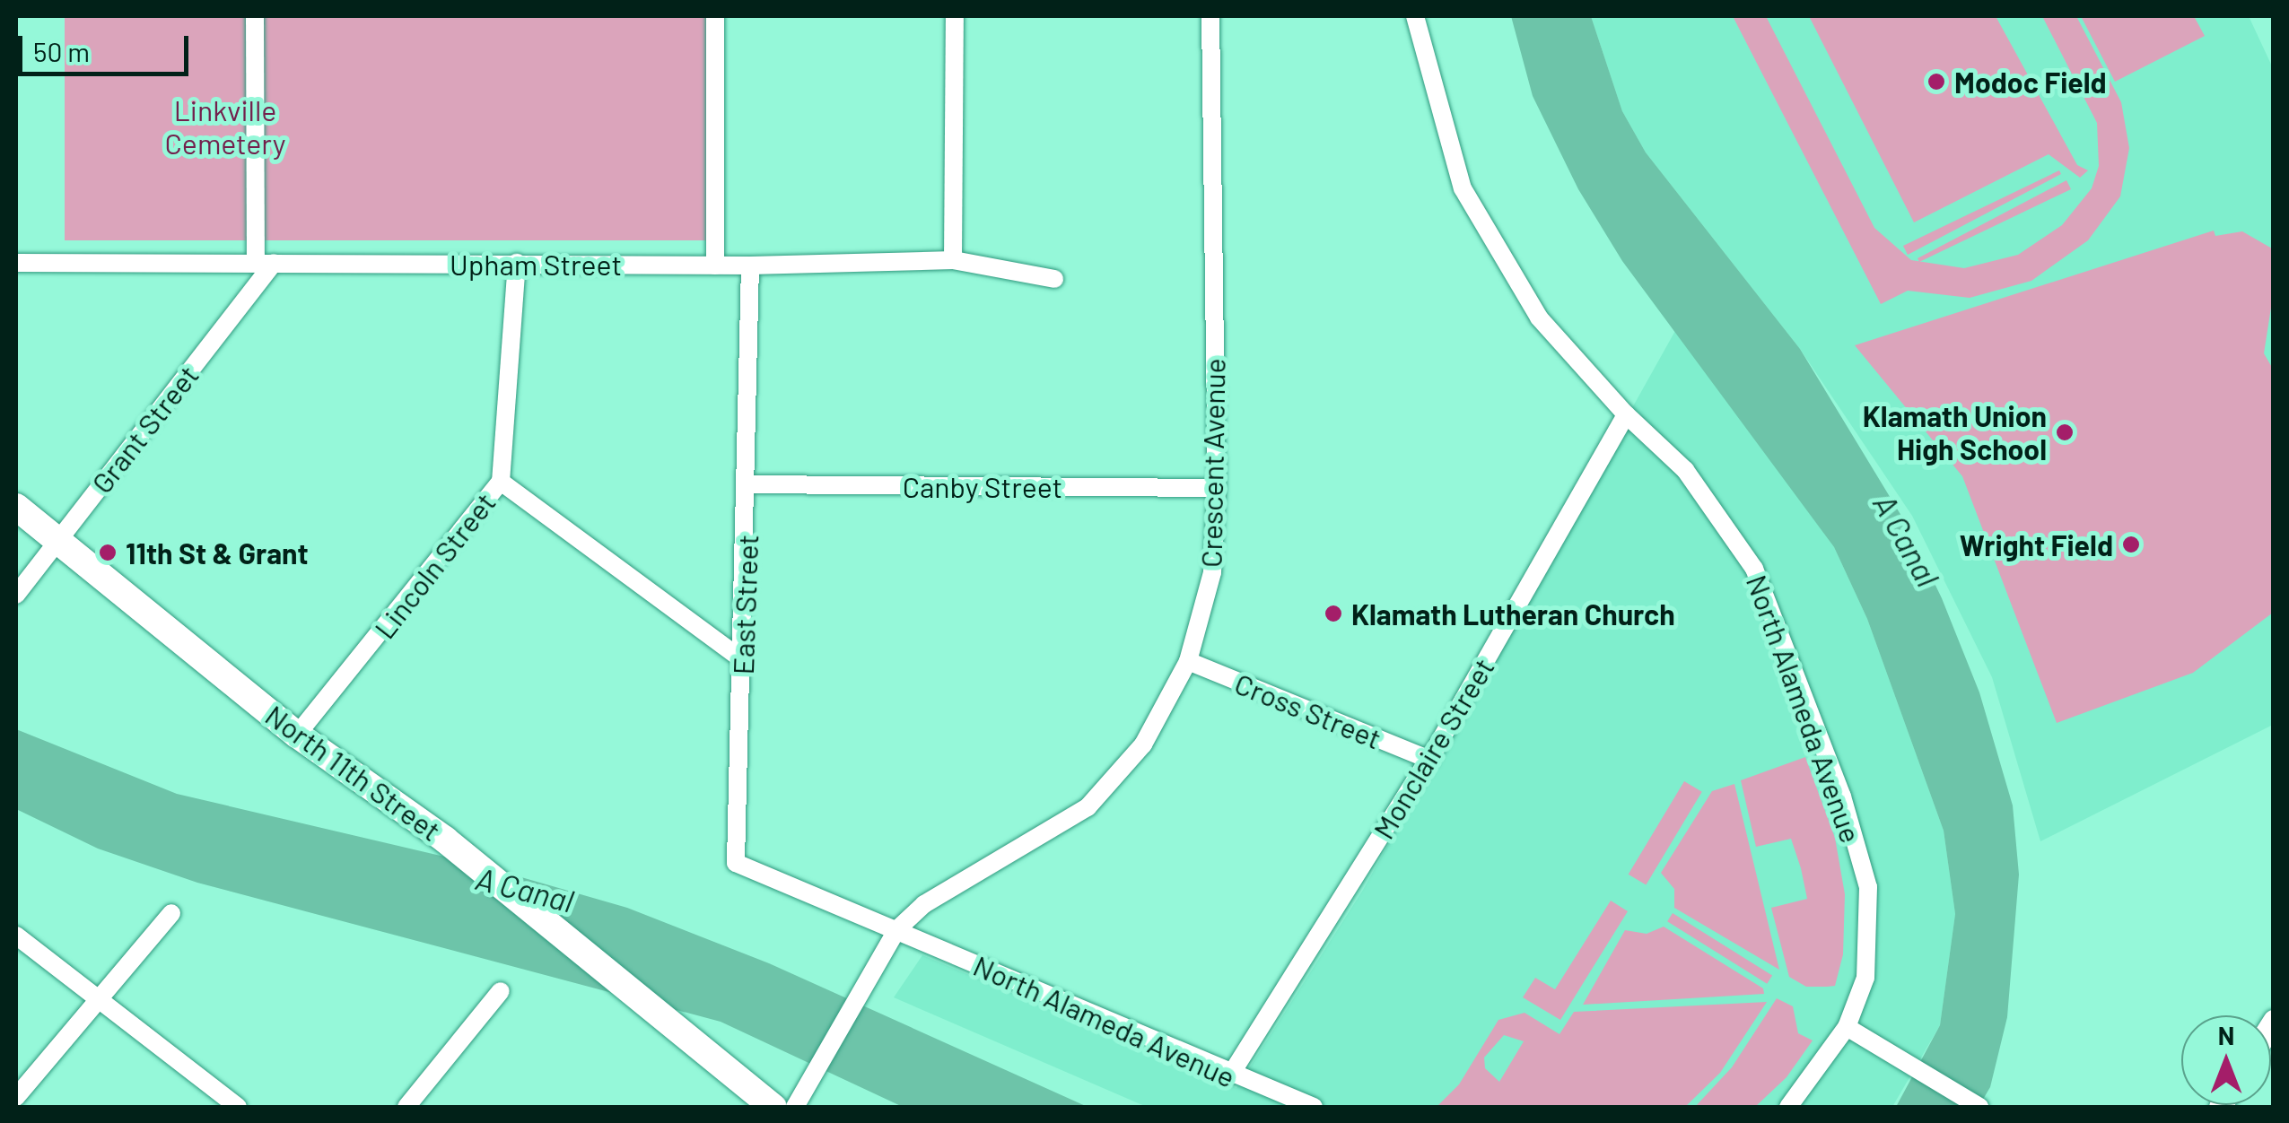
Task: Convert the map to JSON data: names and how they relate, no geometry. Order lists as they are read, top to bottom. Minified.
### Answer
{"streets":{"main road":["North 11th Street"],"street":["Upham Street","Grant Street","Crescent Avenue","Canby Street","Lincoln Street","East Street","North Alameda Avenue","Cross Street","Monclaire Street"]},"crossings":[["Upham Street","Grant Street"],["Upham Street","Lincoln Street"],["Upham Street","East Street"],["Grant Street","North 11th Street"],["Crescent Avenue","Canby Street"],["Crescent Avenue","East Street"],["Crescent Avenue","North Alameda Avenue"],["Crescent Avenue","Cross Street"],["Canby Street","East Street"],["Lincoln Street","North 11th Street"],["East Street","North Alameda Avenue"],["North Alameda Avenue","Monclaire Street"],["Cross Street","Monclaire Street"]],"water":["A Canal"],"parks":["Linkville Cemetery"],"places":["Modoc Field","Klamath Union High School","Wright Field","11th St & Grant","Klamath Lutheran Church"],"scale_bar":"50 m","north":"top"}
